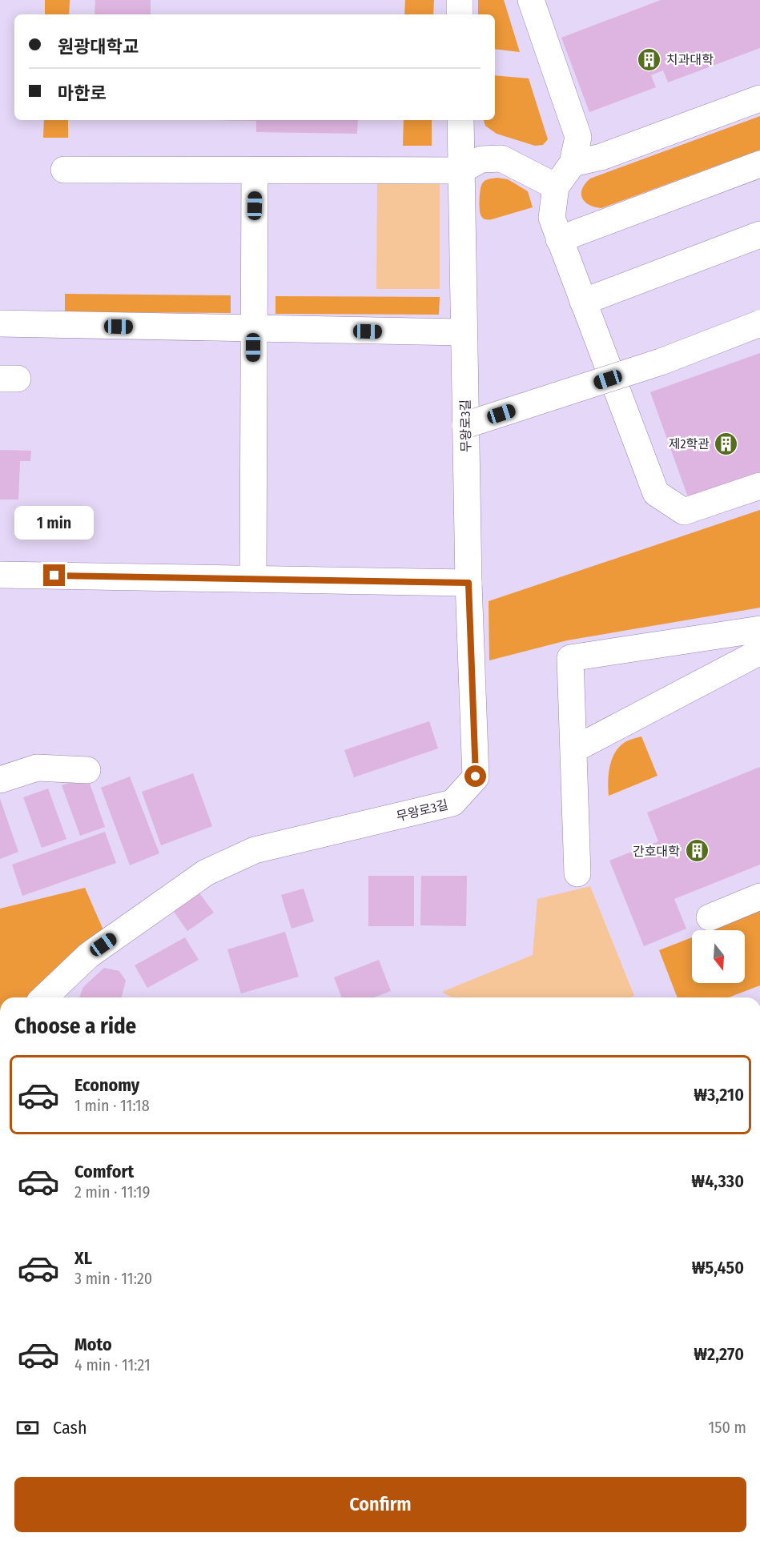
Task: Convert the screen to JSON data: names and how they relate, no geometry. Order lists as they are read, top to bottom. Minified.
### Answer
{"streets":{"street":["무왕로3길"]},"places":{"building":["치과대학","제2학관","간호대학"]},"north":"bottom","page":{"banner":["원광대학교","마한로"],"bubble":"1 min","heading":"Choose a ride","list":[{"name":"Economy","note":"1 min · 11:18","value":"₩3,210"},{"name":"Comfort","note":"2 min · 11:19","value":"₩4,330"},{"name":"XL","note":"3 min · 11:20","value":"₩5,450"},{"name":"Moto","note":"4 min · 11:21","value":"₩2,270"}],"pay":["Cash","150 m"],"buttons":"Confirm"}}
